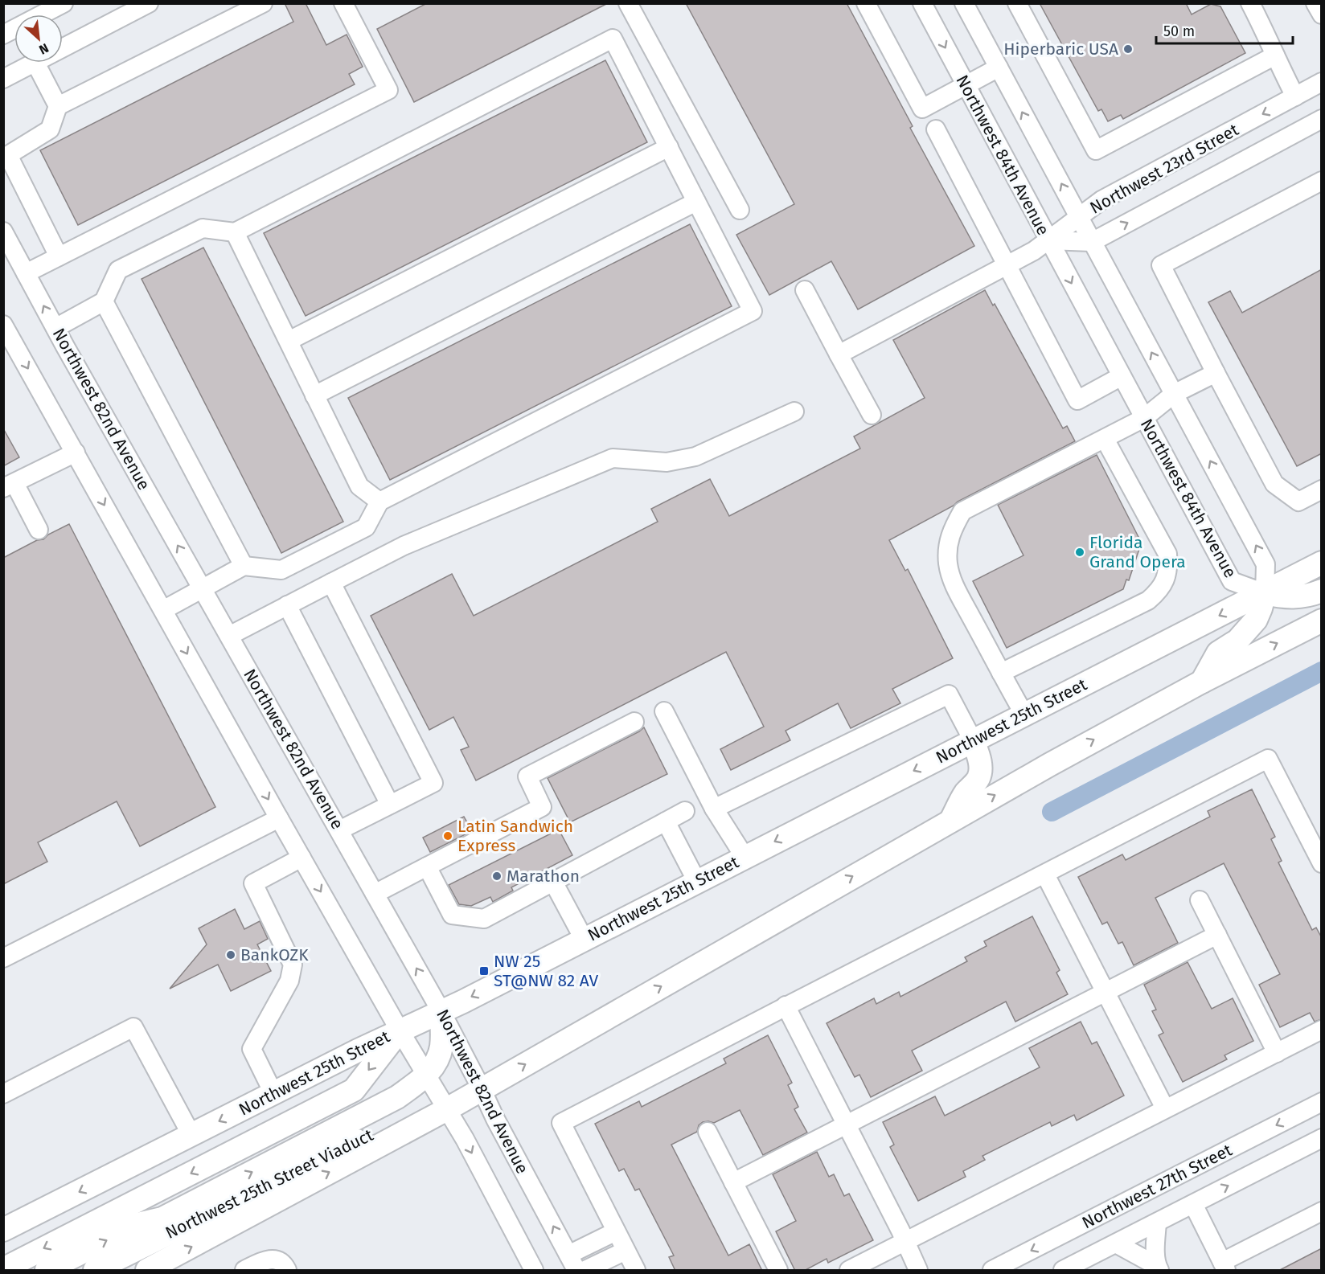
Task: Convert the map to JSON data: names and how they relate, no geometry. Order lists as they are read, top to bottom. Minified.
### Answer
{"streets":{"main road":["Northwest 25th Street","Northwest 25th Street Viaduct"],"street":["Northwest 84th Avenue","Northwest 23rd Street","Northwest 82nd Avenue","Northwest 27th Street"]},"crossings":[["Northwest 84th Avenue","Northwest 23rd Street"],["Northwest 84th Avenue","Northwest 25th Street"],["Northwest 82nd Avenue","Northwest 25th Street"]],"places":{"other":["Hiperbaric USA","Florida Grand Opera","Latin Sandwich Express","Marathon","BankOZK"],"transit":["NW 25 ST@NW 82 AV"]},"scale_bar":"50 m","north":"bottom right"}
